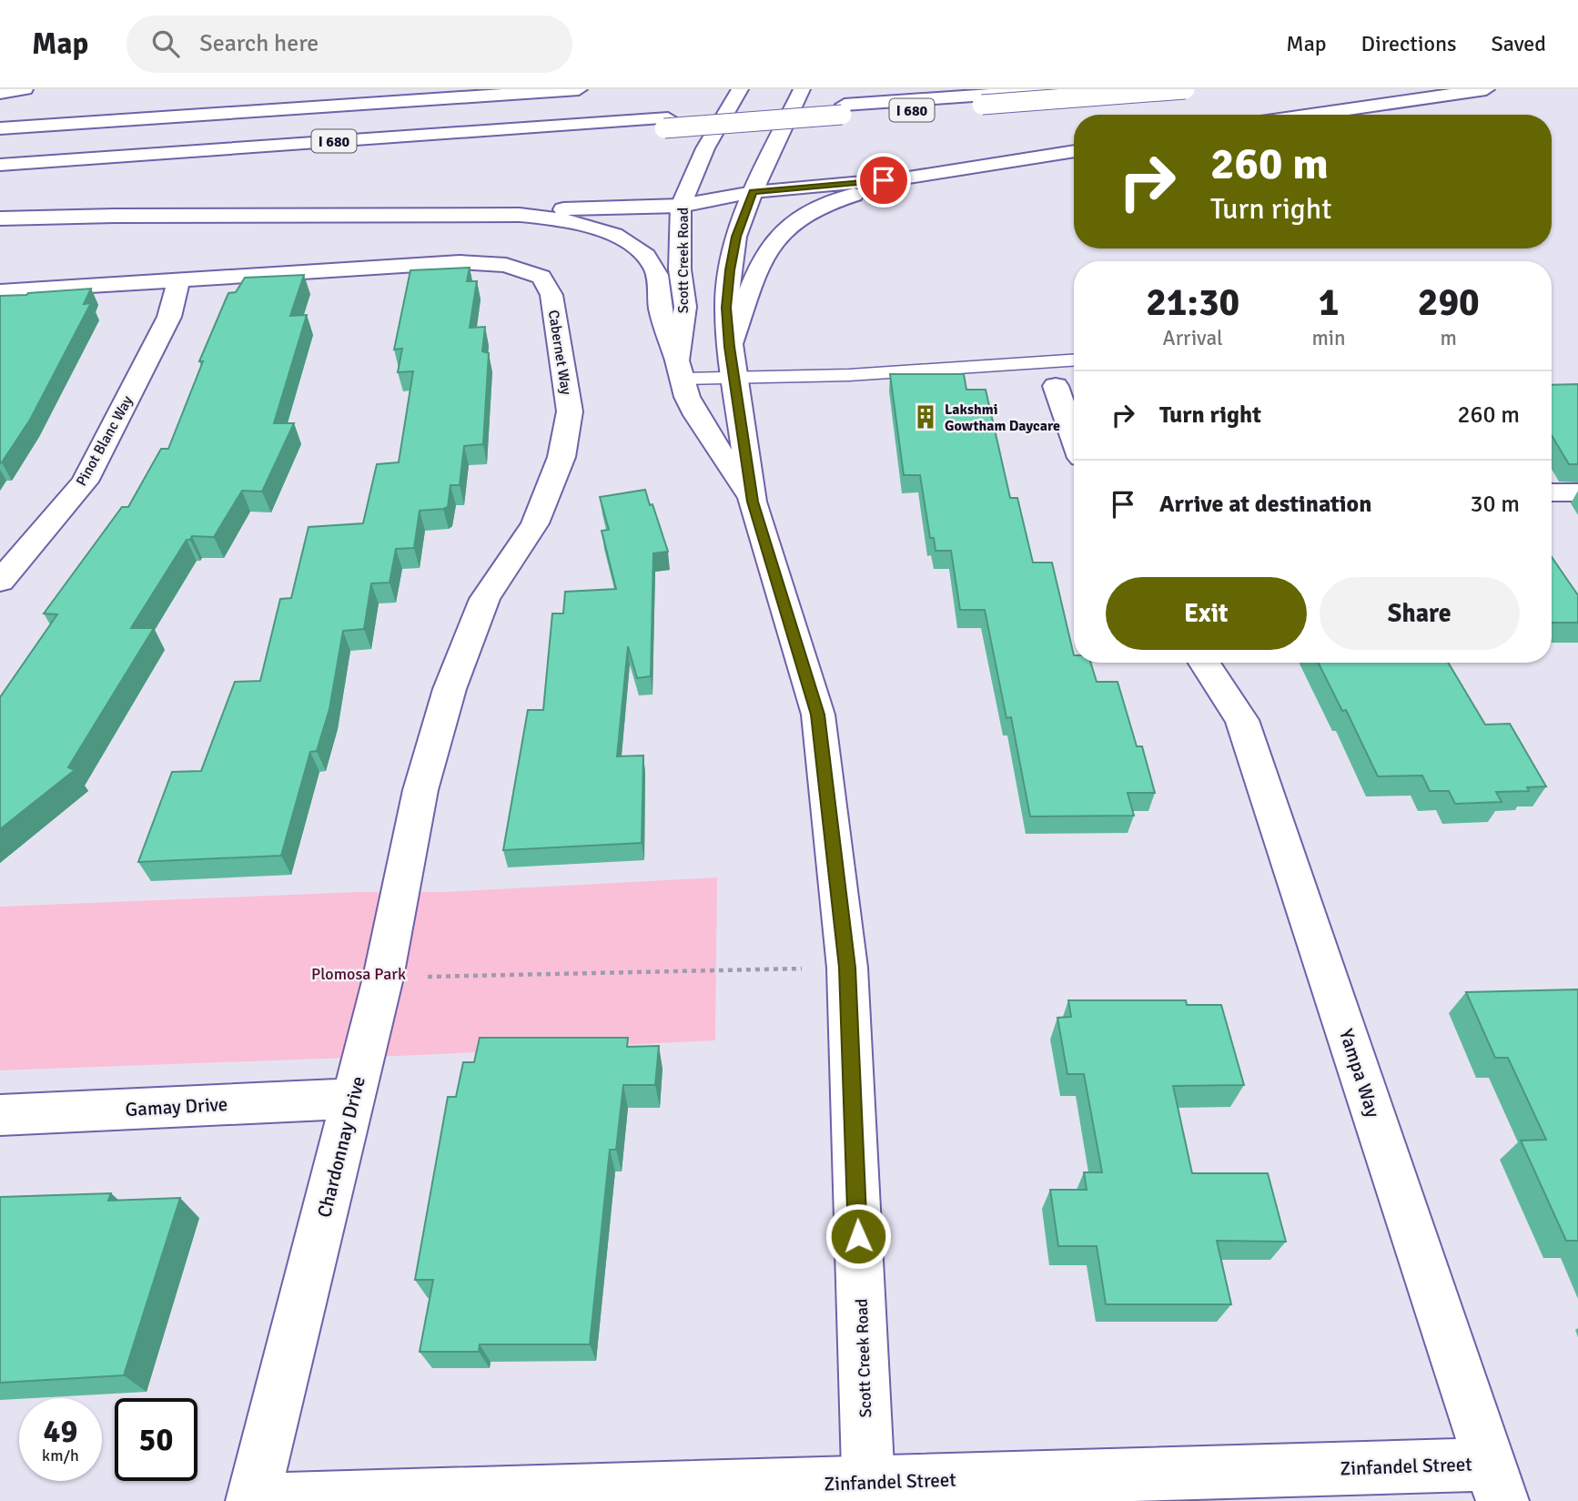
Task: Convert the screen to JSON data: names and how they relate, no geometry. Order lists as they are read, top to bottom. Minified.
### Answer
{"streets":{"main road":["I 680","Scott Creek Road","Cabernet Way","Pinot Blanc Way","Yampa Way","Gamay Drive","Chardonnay Drive","Zinfandel Street"]},"crossings":[["Scott Creek Road","Zinfandel Street"],["Cabernet Way","Pinot Blanc Way"],["Cabernet Way","Chardonnay Drive"],["Yampa Way","Zinfandel Street"],["Gamay Drive","Chardonnay Drive"],["Chardonnay Drive","Zinfandel Street"]],"parks":["Plomosa Park"],"places":{"building":["Lakshmi Gowtham Daycare"]},"page":{"header":"Map","search":"Search here","nav":["Map","Directions","Saved"],"turn":["260 m","Turn right"],"eta":["21:30","Arrival","1","min","290","m"],"list":[{"name":"Turn right","value":"260 m"},{"name":"Arrive at destination","value":"30 m"}],"buttons":["Exit","Share"],"speed":"49 km/h","limit":"50"}}
